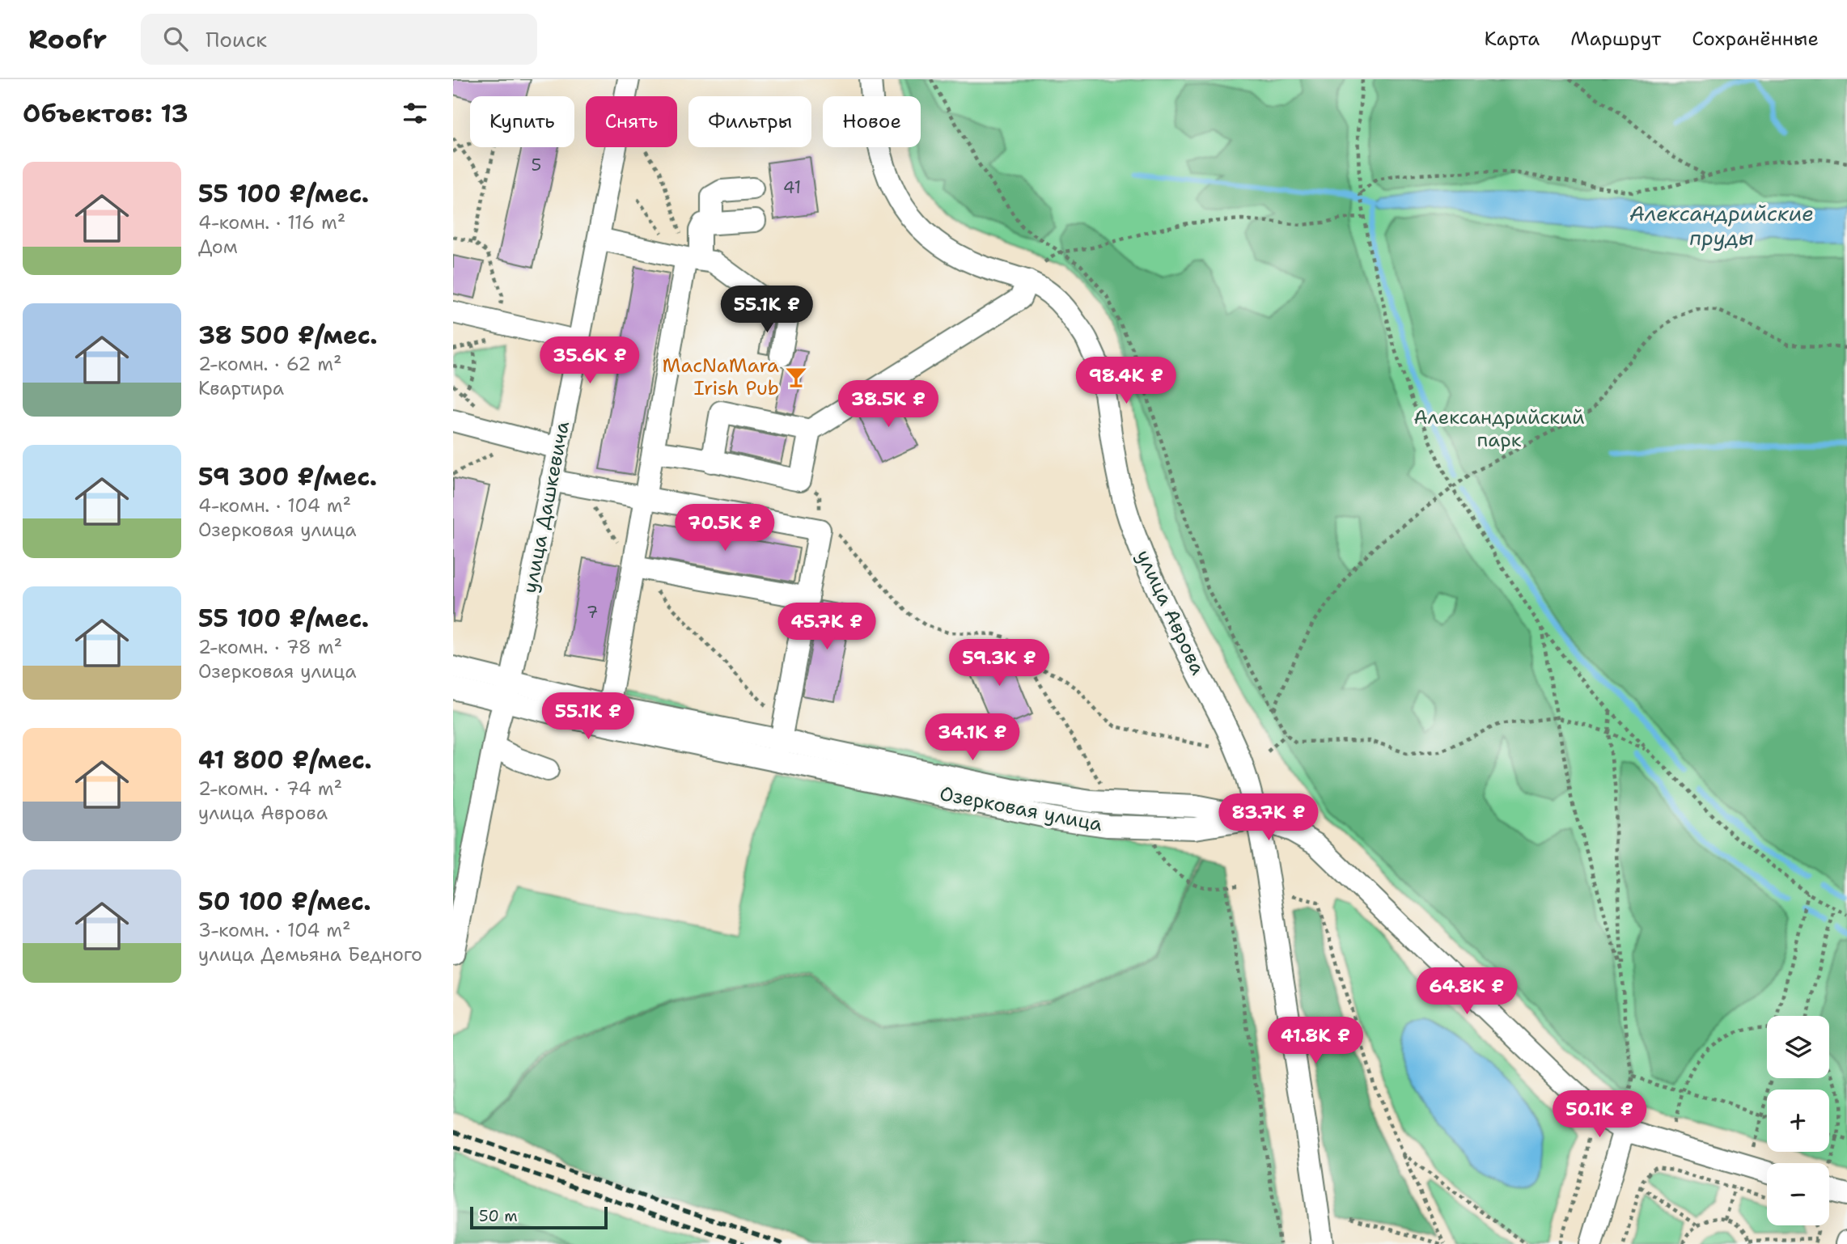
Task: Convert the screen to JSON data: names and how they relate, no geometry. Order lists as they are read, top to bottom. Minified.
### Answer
{"streets":{"street":["улица Дашкевича","улица Аврова","Озерковая улица"]},"crossings":[["улица Дашкевича","Озерковая улица"],["улица Аврова","Озерковая улица"]],"water":["Александрийские пруды"],"parks":["Александрийский парк"],"places":{"bar":["MacNaMara Irish Pub"]},"house_numbers":["5","41","7"],"scale_bar":"50 m","page":{"header":"Roofr","search":"Поиск","nav":["Карта","Маршрут","Сохранённые"],"heading":"Объектов: 13","chip":["Купить","Снять","Фильтры","Новое"],"list":[{"name":"55 100 ₽/мес.","note":"4-комн. · 116 m² · Дом"},{"name":"38 500 ₽/мес.","note":"2-комн. · 62 m² · Квартира"},{"name":"59 300 ₽/мес.","note":"4-комн. · 104 m² · Озерковая улица"},{"name":"55 100 ₽/мес.","note":"2-комн. · 78 m² · Озерковая улица"},{"name":"41 800 ₽/мес.","note":"2-комн. · 74 m² · улица Аврова"},{"name":"50 100 ₽/мес.","note":"3-комн. · 104 m² · улица Демьяна Бедного"}],"price":["55.1K ₽","35.6K ₽","98.4K ₽","38.5K ₽","70.5K ₽","45.7K ₽","59.3K ₽","55.1K ₽","34.1K ₽","83.7K ₽","64.8K ₽","41.8K ₽","50.1K ₽"],"map_buttons":["+","−"],"scale":"50 m"}}
